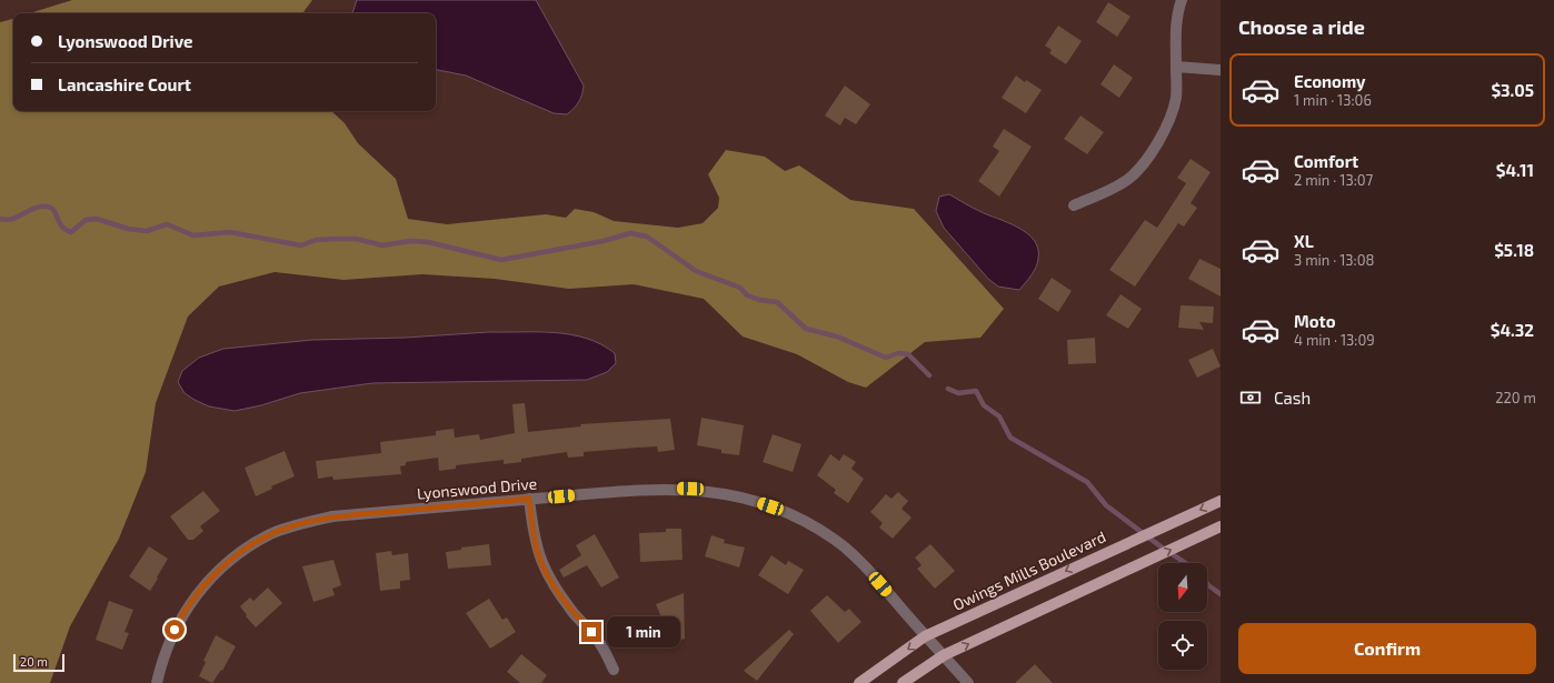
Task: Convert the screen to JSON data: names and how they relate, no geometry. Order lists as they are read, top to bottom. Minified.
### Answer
{"streets":{"main road":["Owings Mills Boulevard"],"street":["Lyonswood Drive"]},"crossings":[["Lyonswood Drive","Owings Mills Boulevard"]],"scale_bar":"20 m","north":"bottom","page":{"heading":"Choose a ride","banner":["Lyonswood Drive","Lancashire Court"],"list":[{"name":"Economy","note":"1 min · 13:06","value":"$3.05"},{"name":"Comfort","note":"2 min · 13:07","value":"$4.11"},{"name":"XL","note":"3 min · 13:08","value":"$5.18"},{"name":"Moto","note":"4 min · 13:09","value":"$4.32"}],"pay":["Cash","220 m"],"buttons":"Confirm","bubble":"1 min","scale":"20 m"}}
